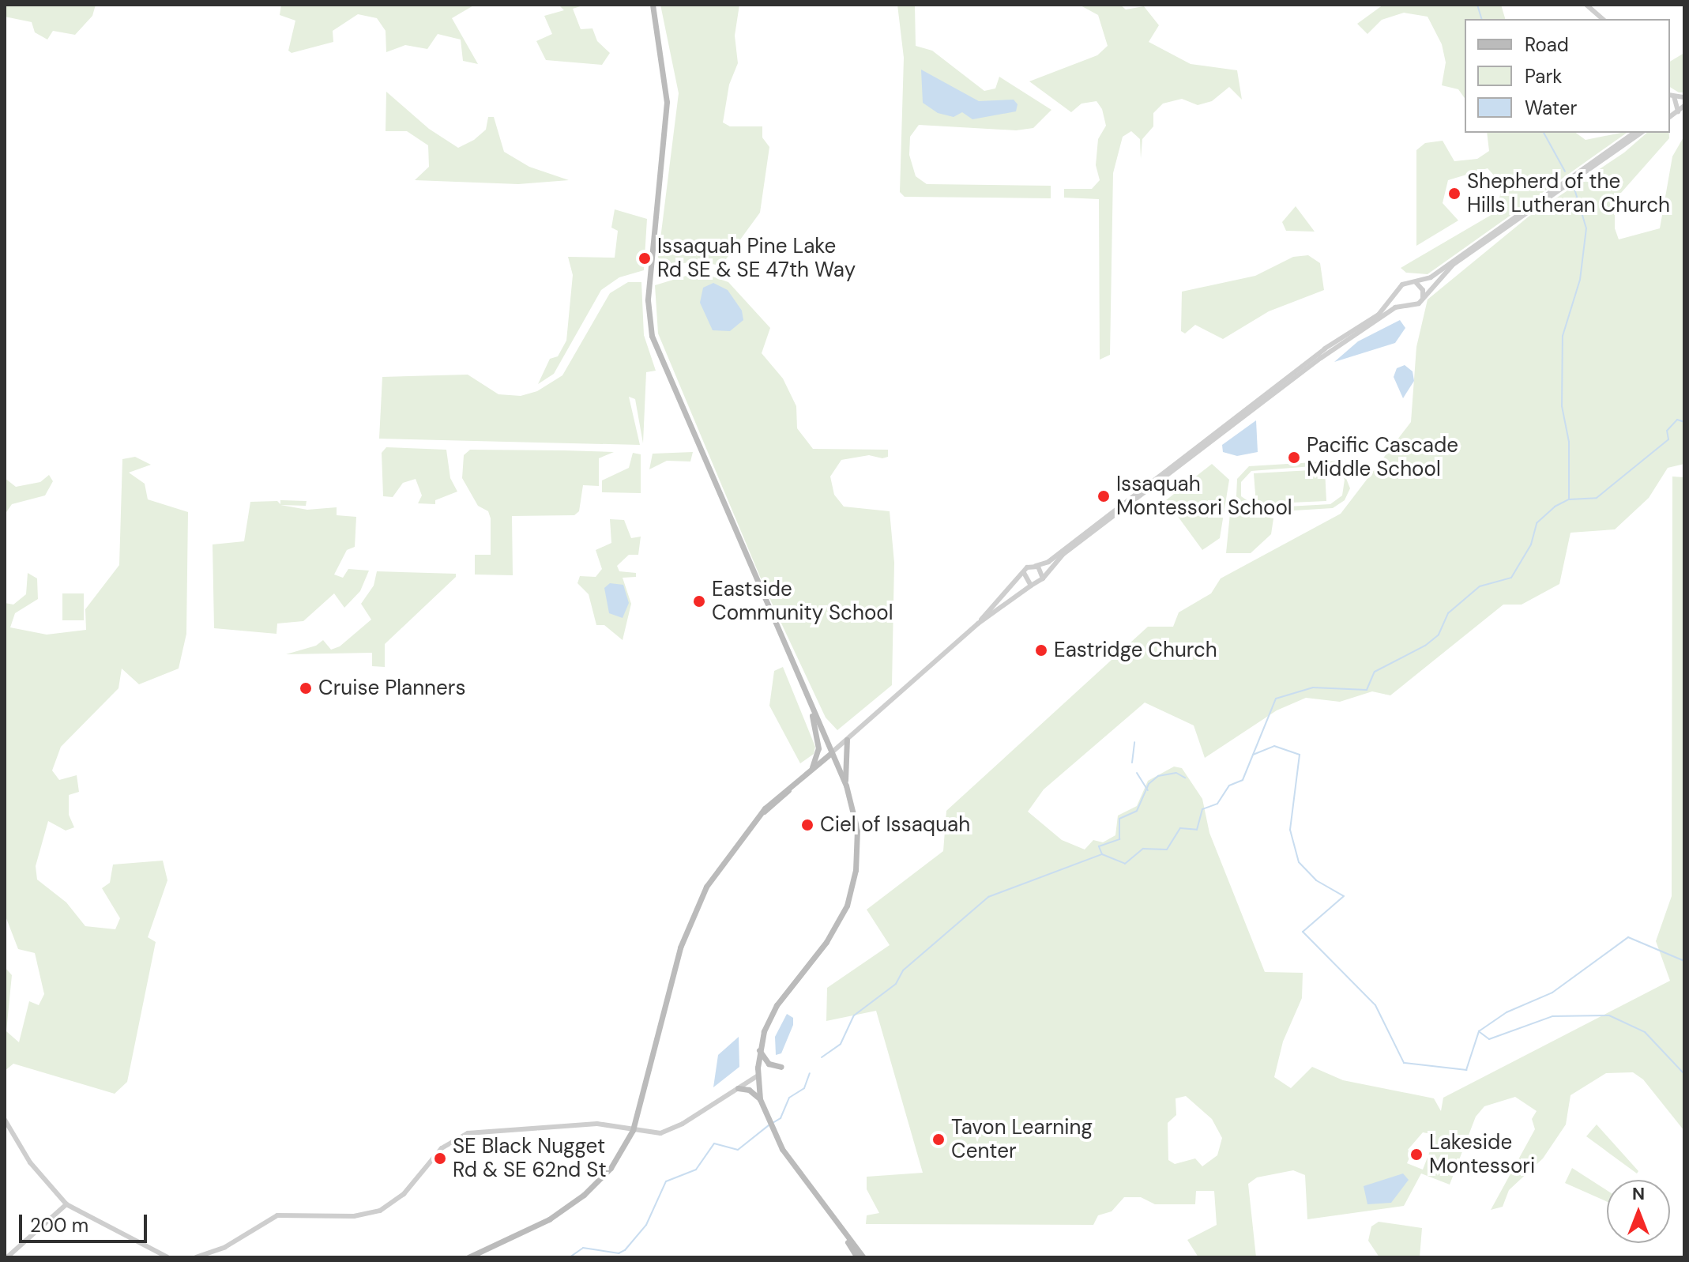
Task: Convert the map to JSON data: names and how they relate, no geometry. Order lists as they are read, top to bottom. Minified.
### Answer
{"places":["Shepherd of the Hills Lutheran Church","Issaquah Pine Lake Rd SE & SE 47th Way","Pacific Cascade Middle School","Issaquah Montessori School","Eastside Community School","Eastridge Church","Cruise Planners","Ciel of Issaquah","Tavon Learning Center","Lakeside Montessori","SE Black Nugget Rd & SE 62nd St"],"legend":["Road","Park","Water"],"scale_bar":"200 m","north":"top"}
